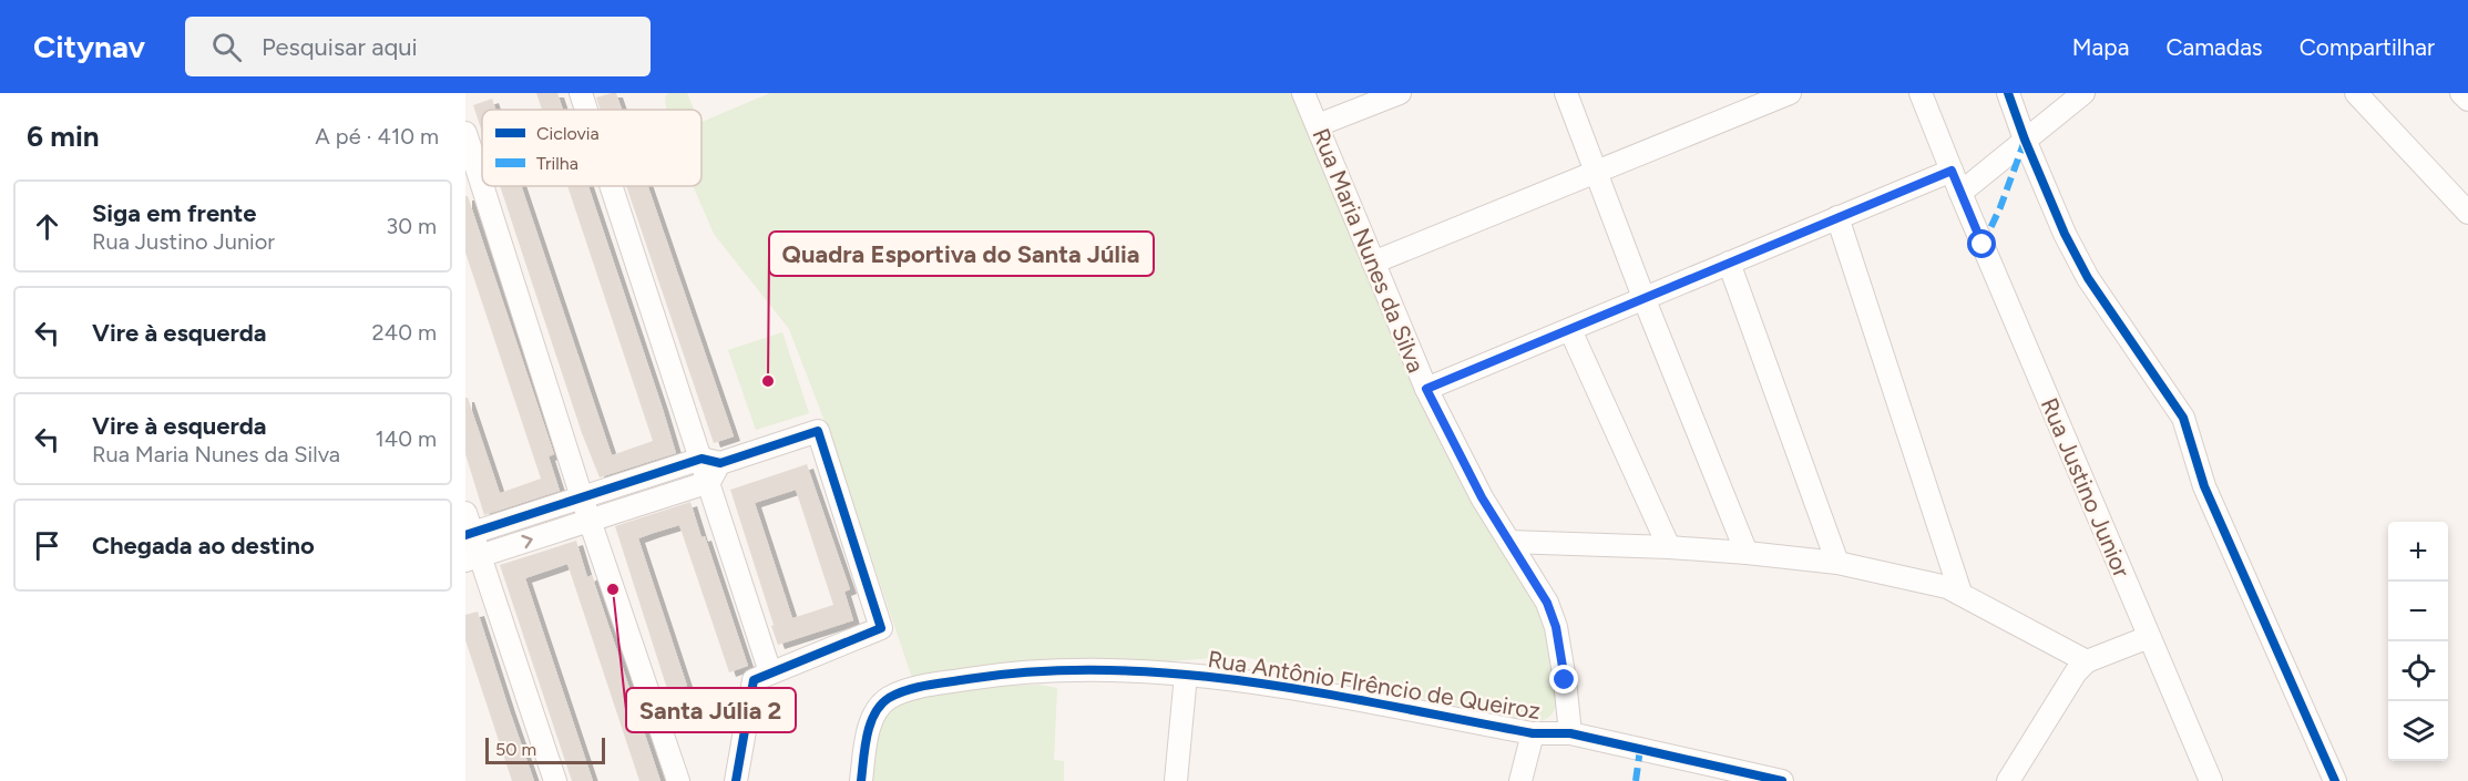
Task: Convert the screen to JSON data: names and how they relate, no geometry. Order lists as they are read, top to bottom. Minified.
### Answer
{"streets":{"street":["Rua Maria Nunes da Silva","Rua Justino Junior","Rua Antônio Flrêncio de Queiroz"]},"crossings":[["Rua Maria Nunes da Silva","Rua Antônio Flrêncio de Queiroz"]],"places":["Quadra Esportiva do Santa Júlia","Santa Júlia 2"],"legend":["Ciclovia","Trilha"],"scale_bar":"50 m","page":{"header":"Citynav","search":"Pesquisar aqui","nav":["Mapa","Camadas","Compartilhar"],"heading":["6 min","A pé · 410 m"],"list":[["Siga em frente","Rua Justino Junior","30 m"],["Vire à esquerda","240 m"],["Vire à esquerda","Rua Maria Nunes da Silva","140 m"],"Chegada ao destino"],"map_buttons":["+","−"],"scale":"50 m"}}
